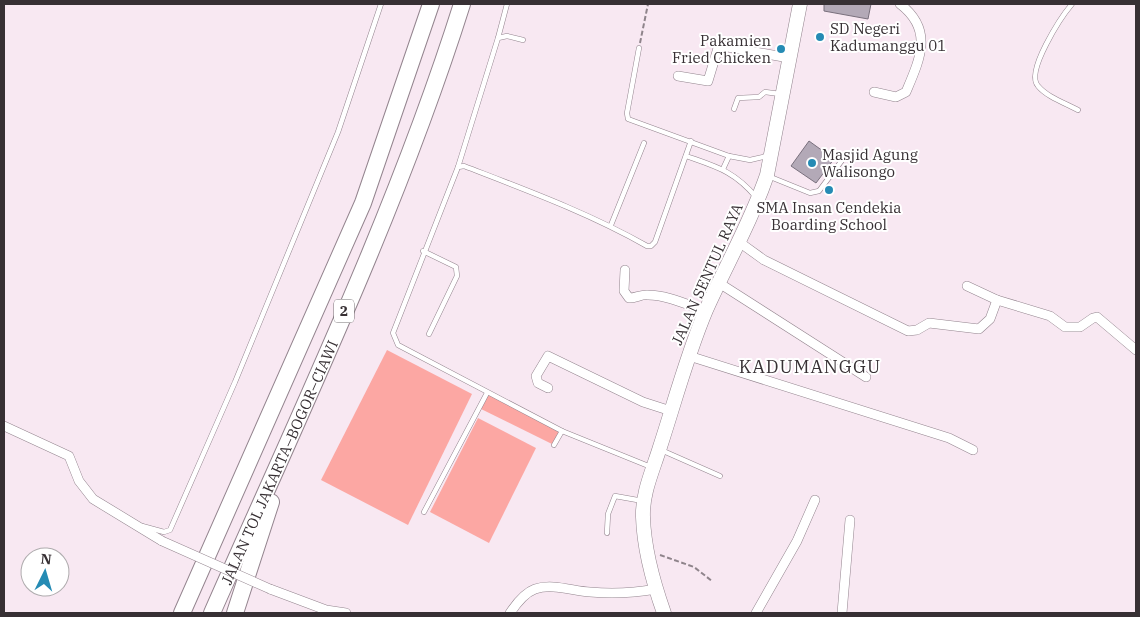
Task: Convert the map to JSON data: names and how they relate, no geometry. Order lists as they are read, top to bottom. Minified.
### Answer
{"streets":{"highway":["2","JALAN TOL JAKARTA–BOGOR–CIAWI"],"main road":["JALAN SENTUL RAYA"]},"districts":["KADUMANGGU"],"places":["SD Negeri Kadumanggu 01","Pakamien Fried Chicken","Masjid Agung Walisongo","SMA Insan Cendekia Boarding School"],"north":"top"}
